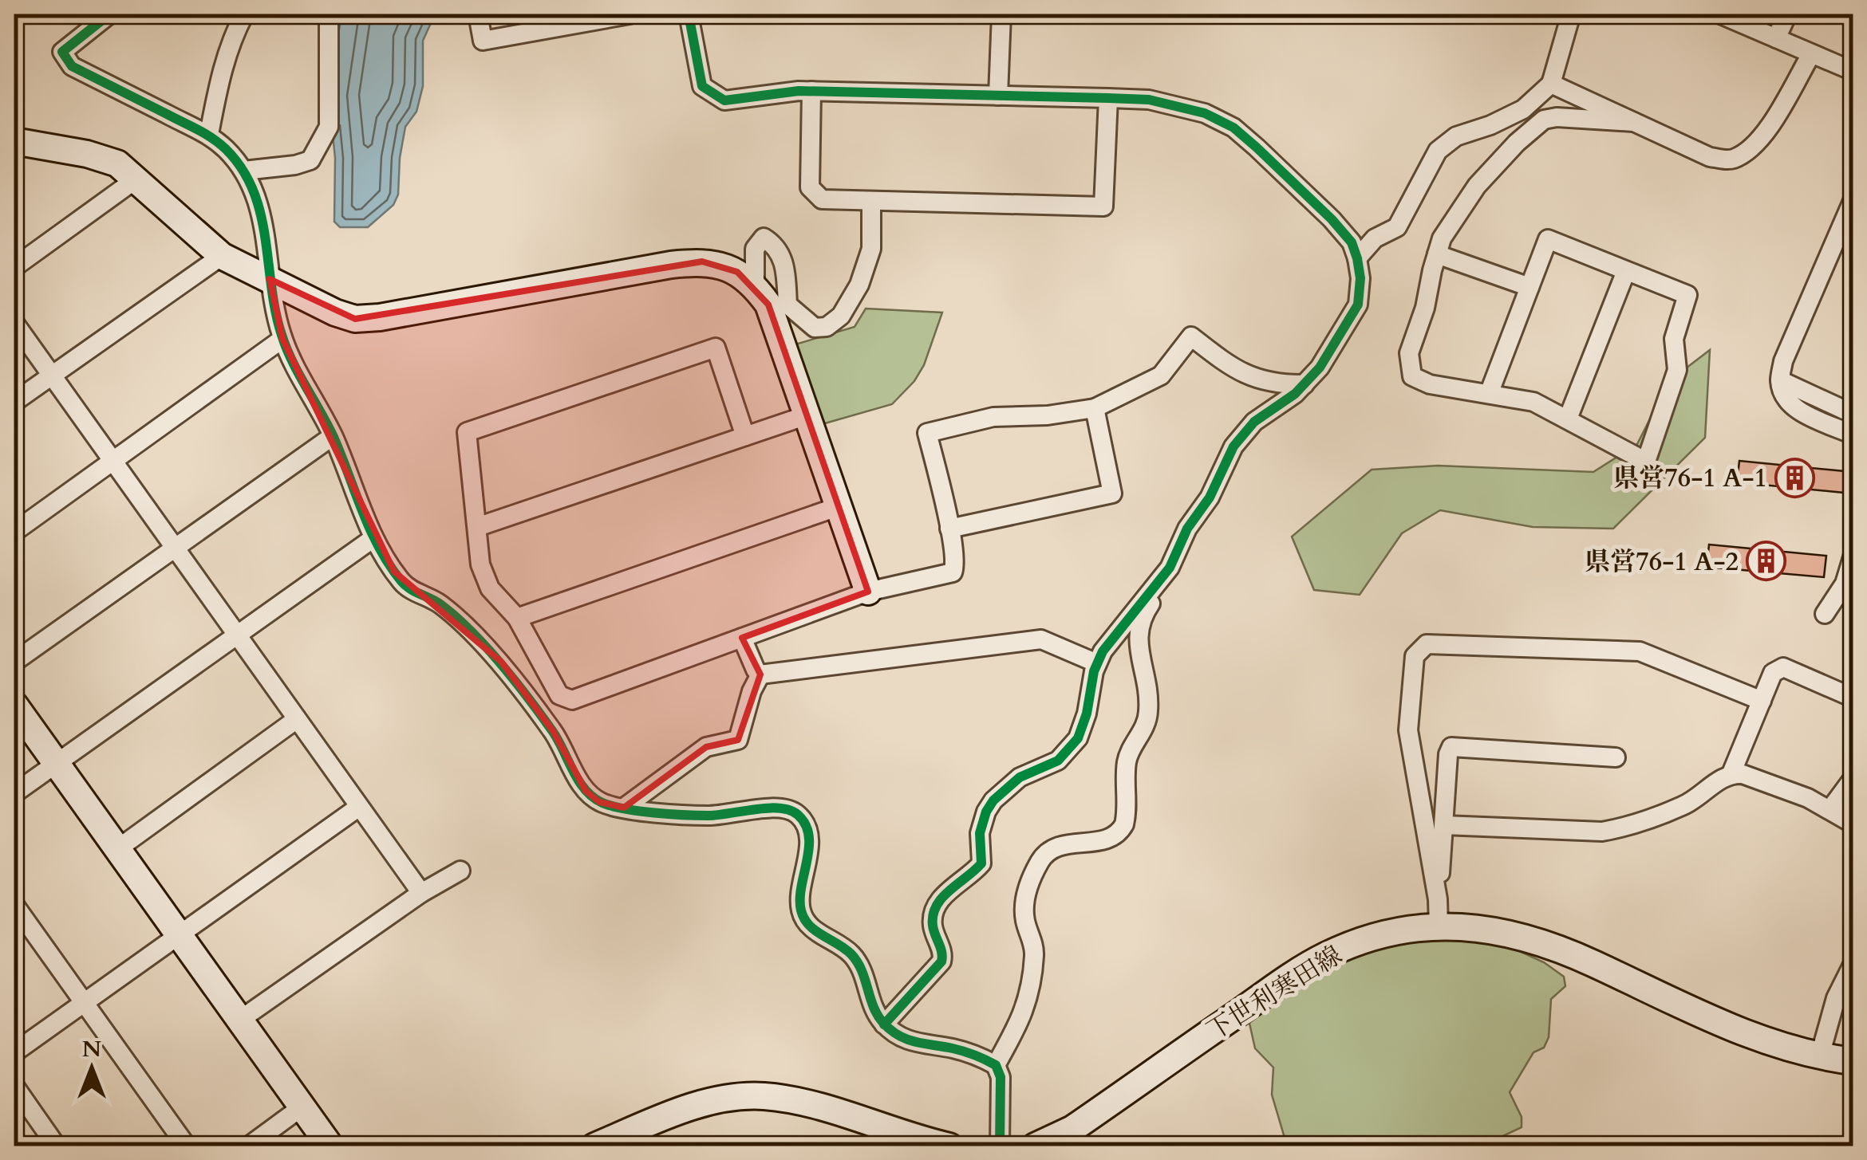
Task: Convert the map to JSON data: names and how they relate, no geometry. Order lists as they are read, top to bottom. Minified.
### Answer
{"streets":{"street":["下世利寒田線"]},"places":{"building":["県営76-1 A-1","県営76-1 A-2"]},"north":"top"}
